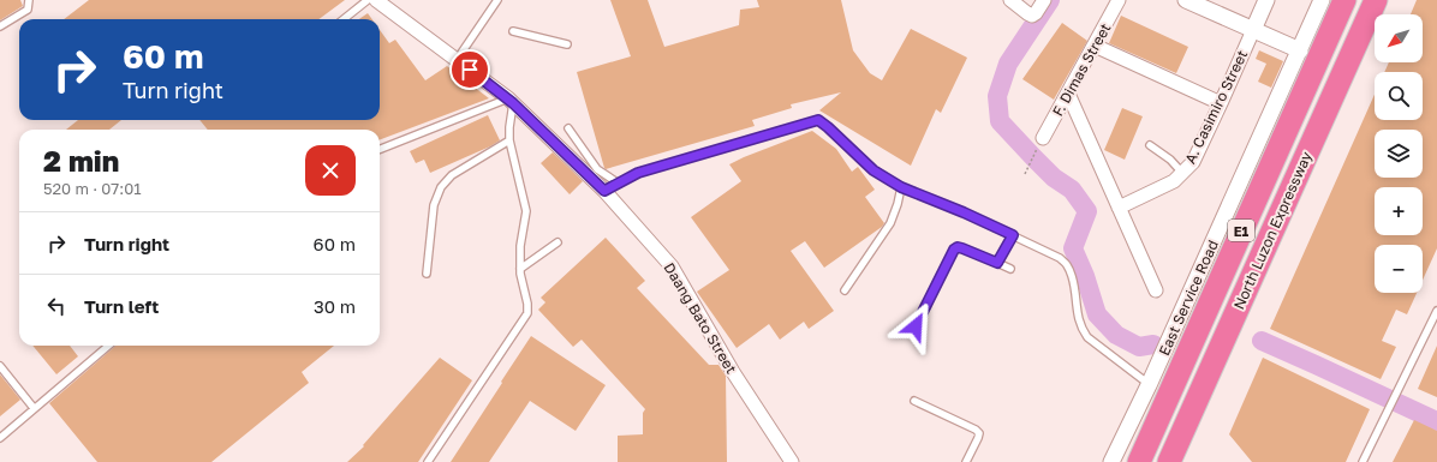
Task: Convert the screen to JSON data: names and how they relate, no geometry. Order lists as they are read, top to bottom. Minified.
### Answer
{"streets":{"highway":["E1","North Luzon Expressway"],"street":["F. Dimas Street","A. Casimiro Street","East Service Road","Daang Bato Street"]},"north":"bottom left","page":{"map_buttons":["+","−"],"turn":["60 m","Turn right"],"heading":["2 min","520 m · 07:01"],"list":[{"name":"Turn right","value":"60 m"},{"name":"Turn left","value":"30 m"}]}}
